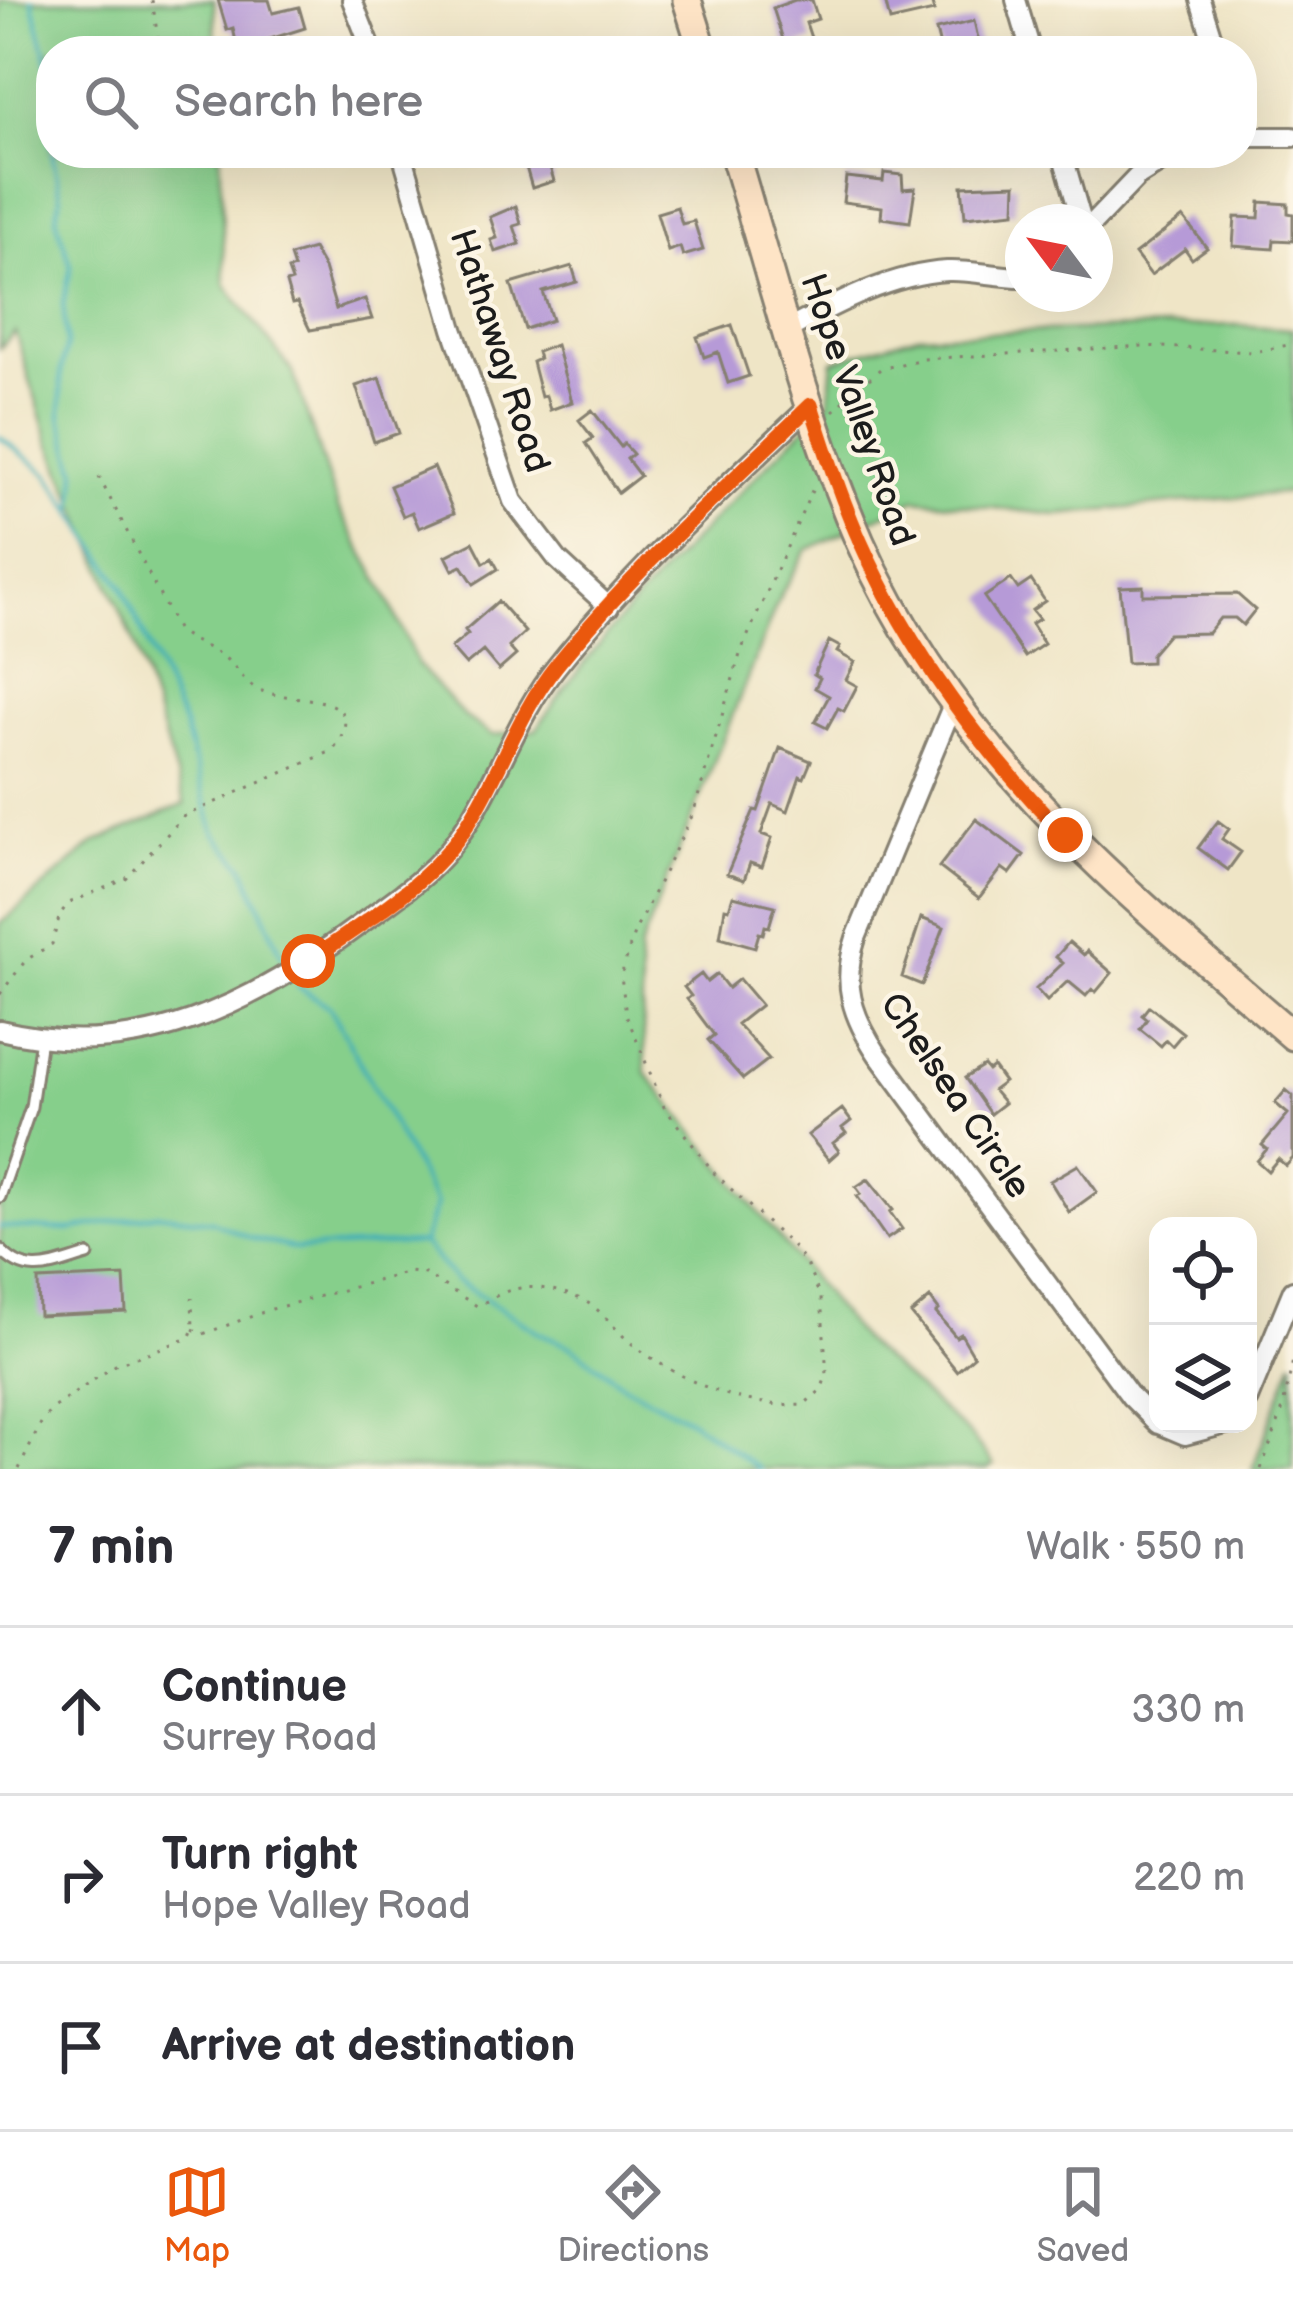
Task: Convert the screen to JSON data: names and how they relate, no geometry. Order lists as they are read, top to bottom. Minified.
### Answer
{"streets":{"main road":["Hope Valley Road"],"street":["Hathaway Road","Chelsea Circle"]},"crossings":[["Hope Valley Road","Chelsea Circle"]],"north":"top left","page":{"search":"Search here","heading":["7 min","Walk · 550 m"],"list":[["Continue","Surrey Road","330 m"],["Turn right","Hope Valley Road","220 m"],"Arrive at destination"],"nav":["Map","Directions","Saved"]}}
